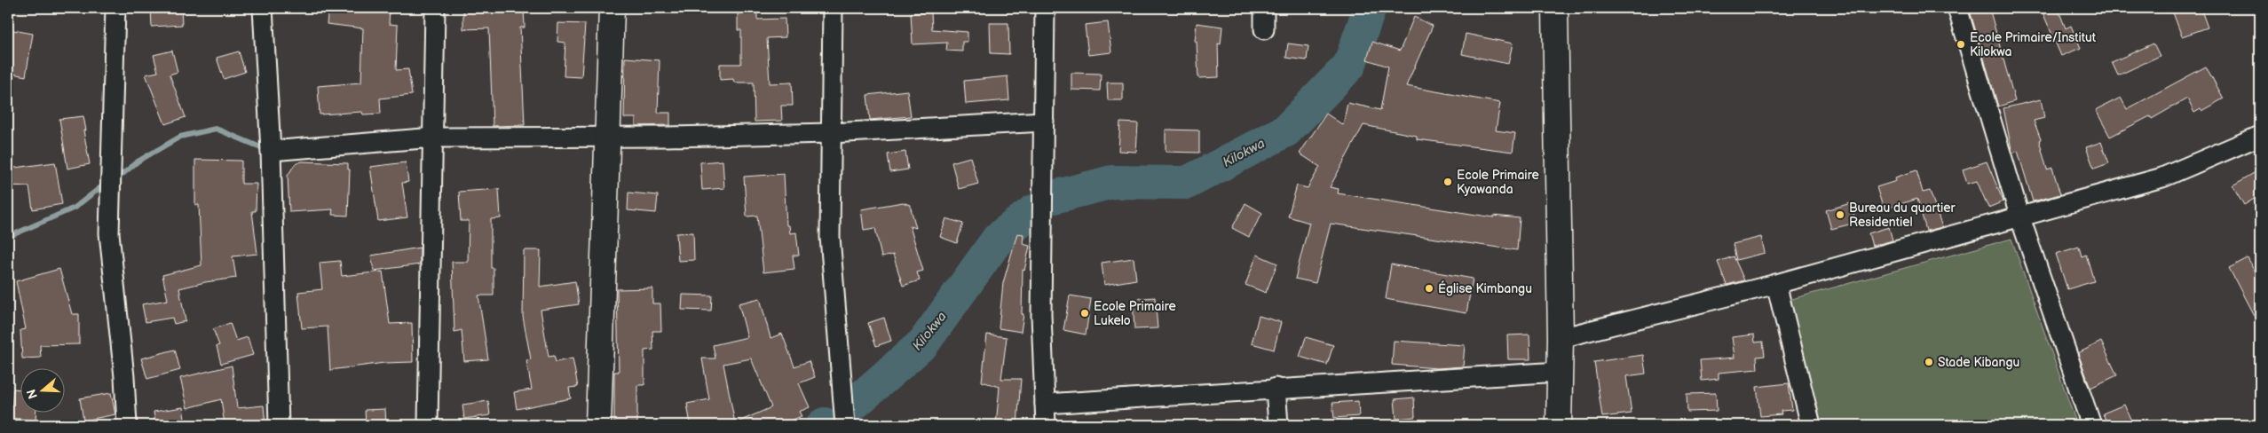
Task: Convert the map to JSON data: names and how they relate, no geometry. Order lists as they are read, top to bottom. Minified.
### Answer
{"water":["Kilokwa"],"places":["Ecole Primaire/Institut Kilokwa","Ecole Primaire Kyawanda","Bureau du quartier Residentiel","Église Kimbangu","Ecole Primaire Lukelo","Stade Kibangu"],"north":"left"}
